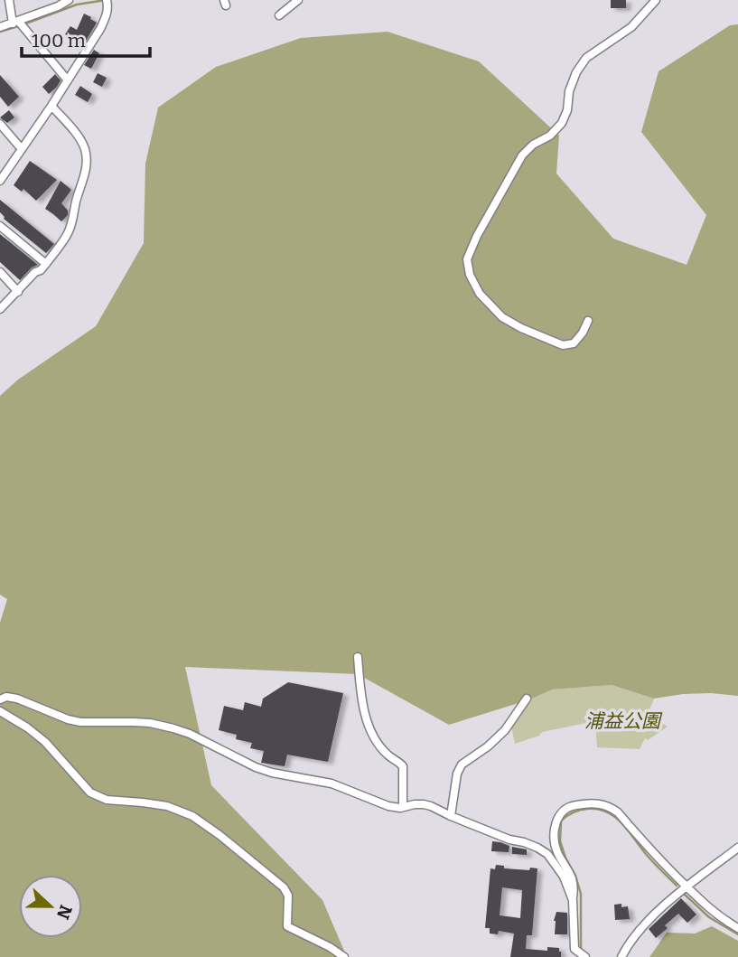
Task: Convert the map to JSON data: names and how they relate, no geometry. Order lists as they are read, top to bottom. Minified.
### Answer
{"parks":["浦益公園"],"scale_bar":"100 m","north":"right"}
